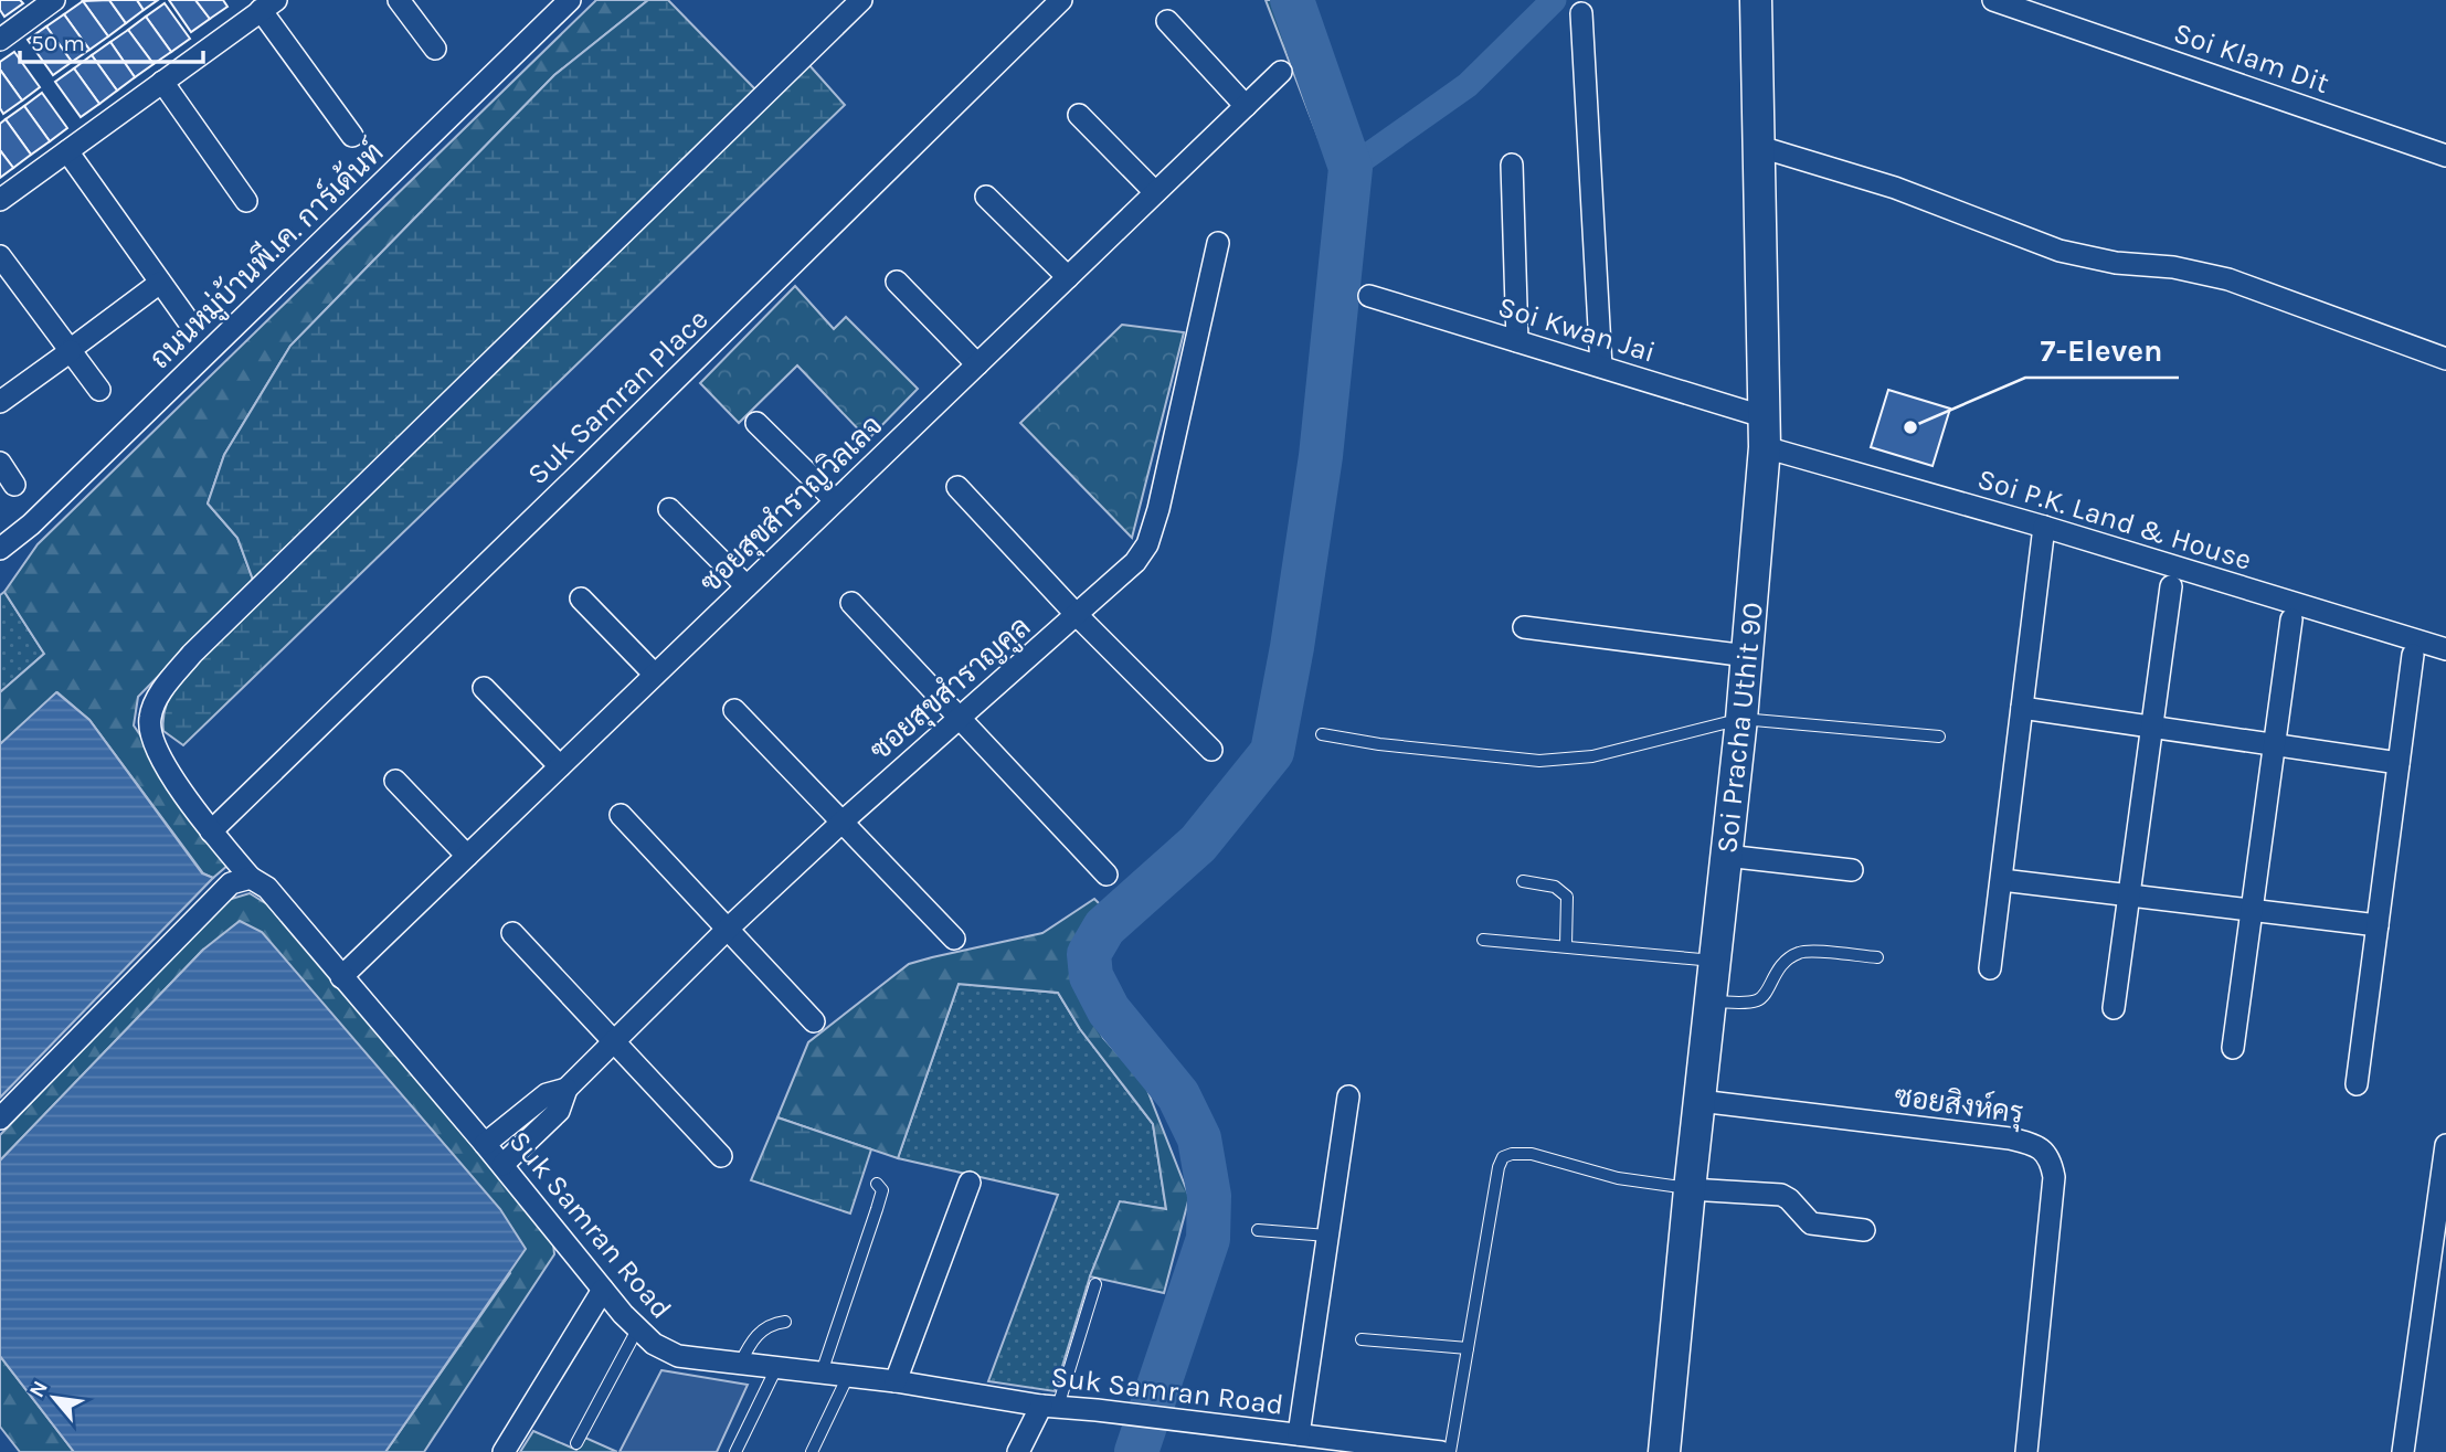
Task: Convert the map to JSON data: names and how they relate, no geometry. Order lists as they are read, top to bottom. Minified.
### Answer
{"streets":{"street":["Soi Klam Dit","ถนนหมู่บ้านพี.เค. การ์เด้นท์","Soi Kwan Jai","Suk Samran Place","ซอยสุขสำราญวิลเลจ","Soi P.K. Land & House","ซอยสุขสำราญคูล","Soi Pracha Uthit 90","ซอยสิงห์ครุ","Suk Samran Road"]},"crossings":[["Soi Kwan Jai","Soi P.K. Land & House"],["Soi Kwan Jai","Soi Pracha Uthit 90"],["Suk Samran Place","Suk Samran Road"],["ซอยสุขสำราญวิลเลจ","Suk Samran Road"],["Soi P.K. Land & House","Soi Pracha Uthit 90"],["ซอยสุขสำราญคูล","Suk Samran Road"],["Soi Pracha Uthit 90","ซอยสิงห์ครุ"]],"places":["7-Eleven"],"scale_bar":"50 m","north":"top left"}
